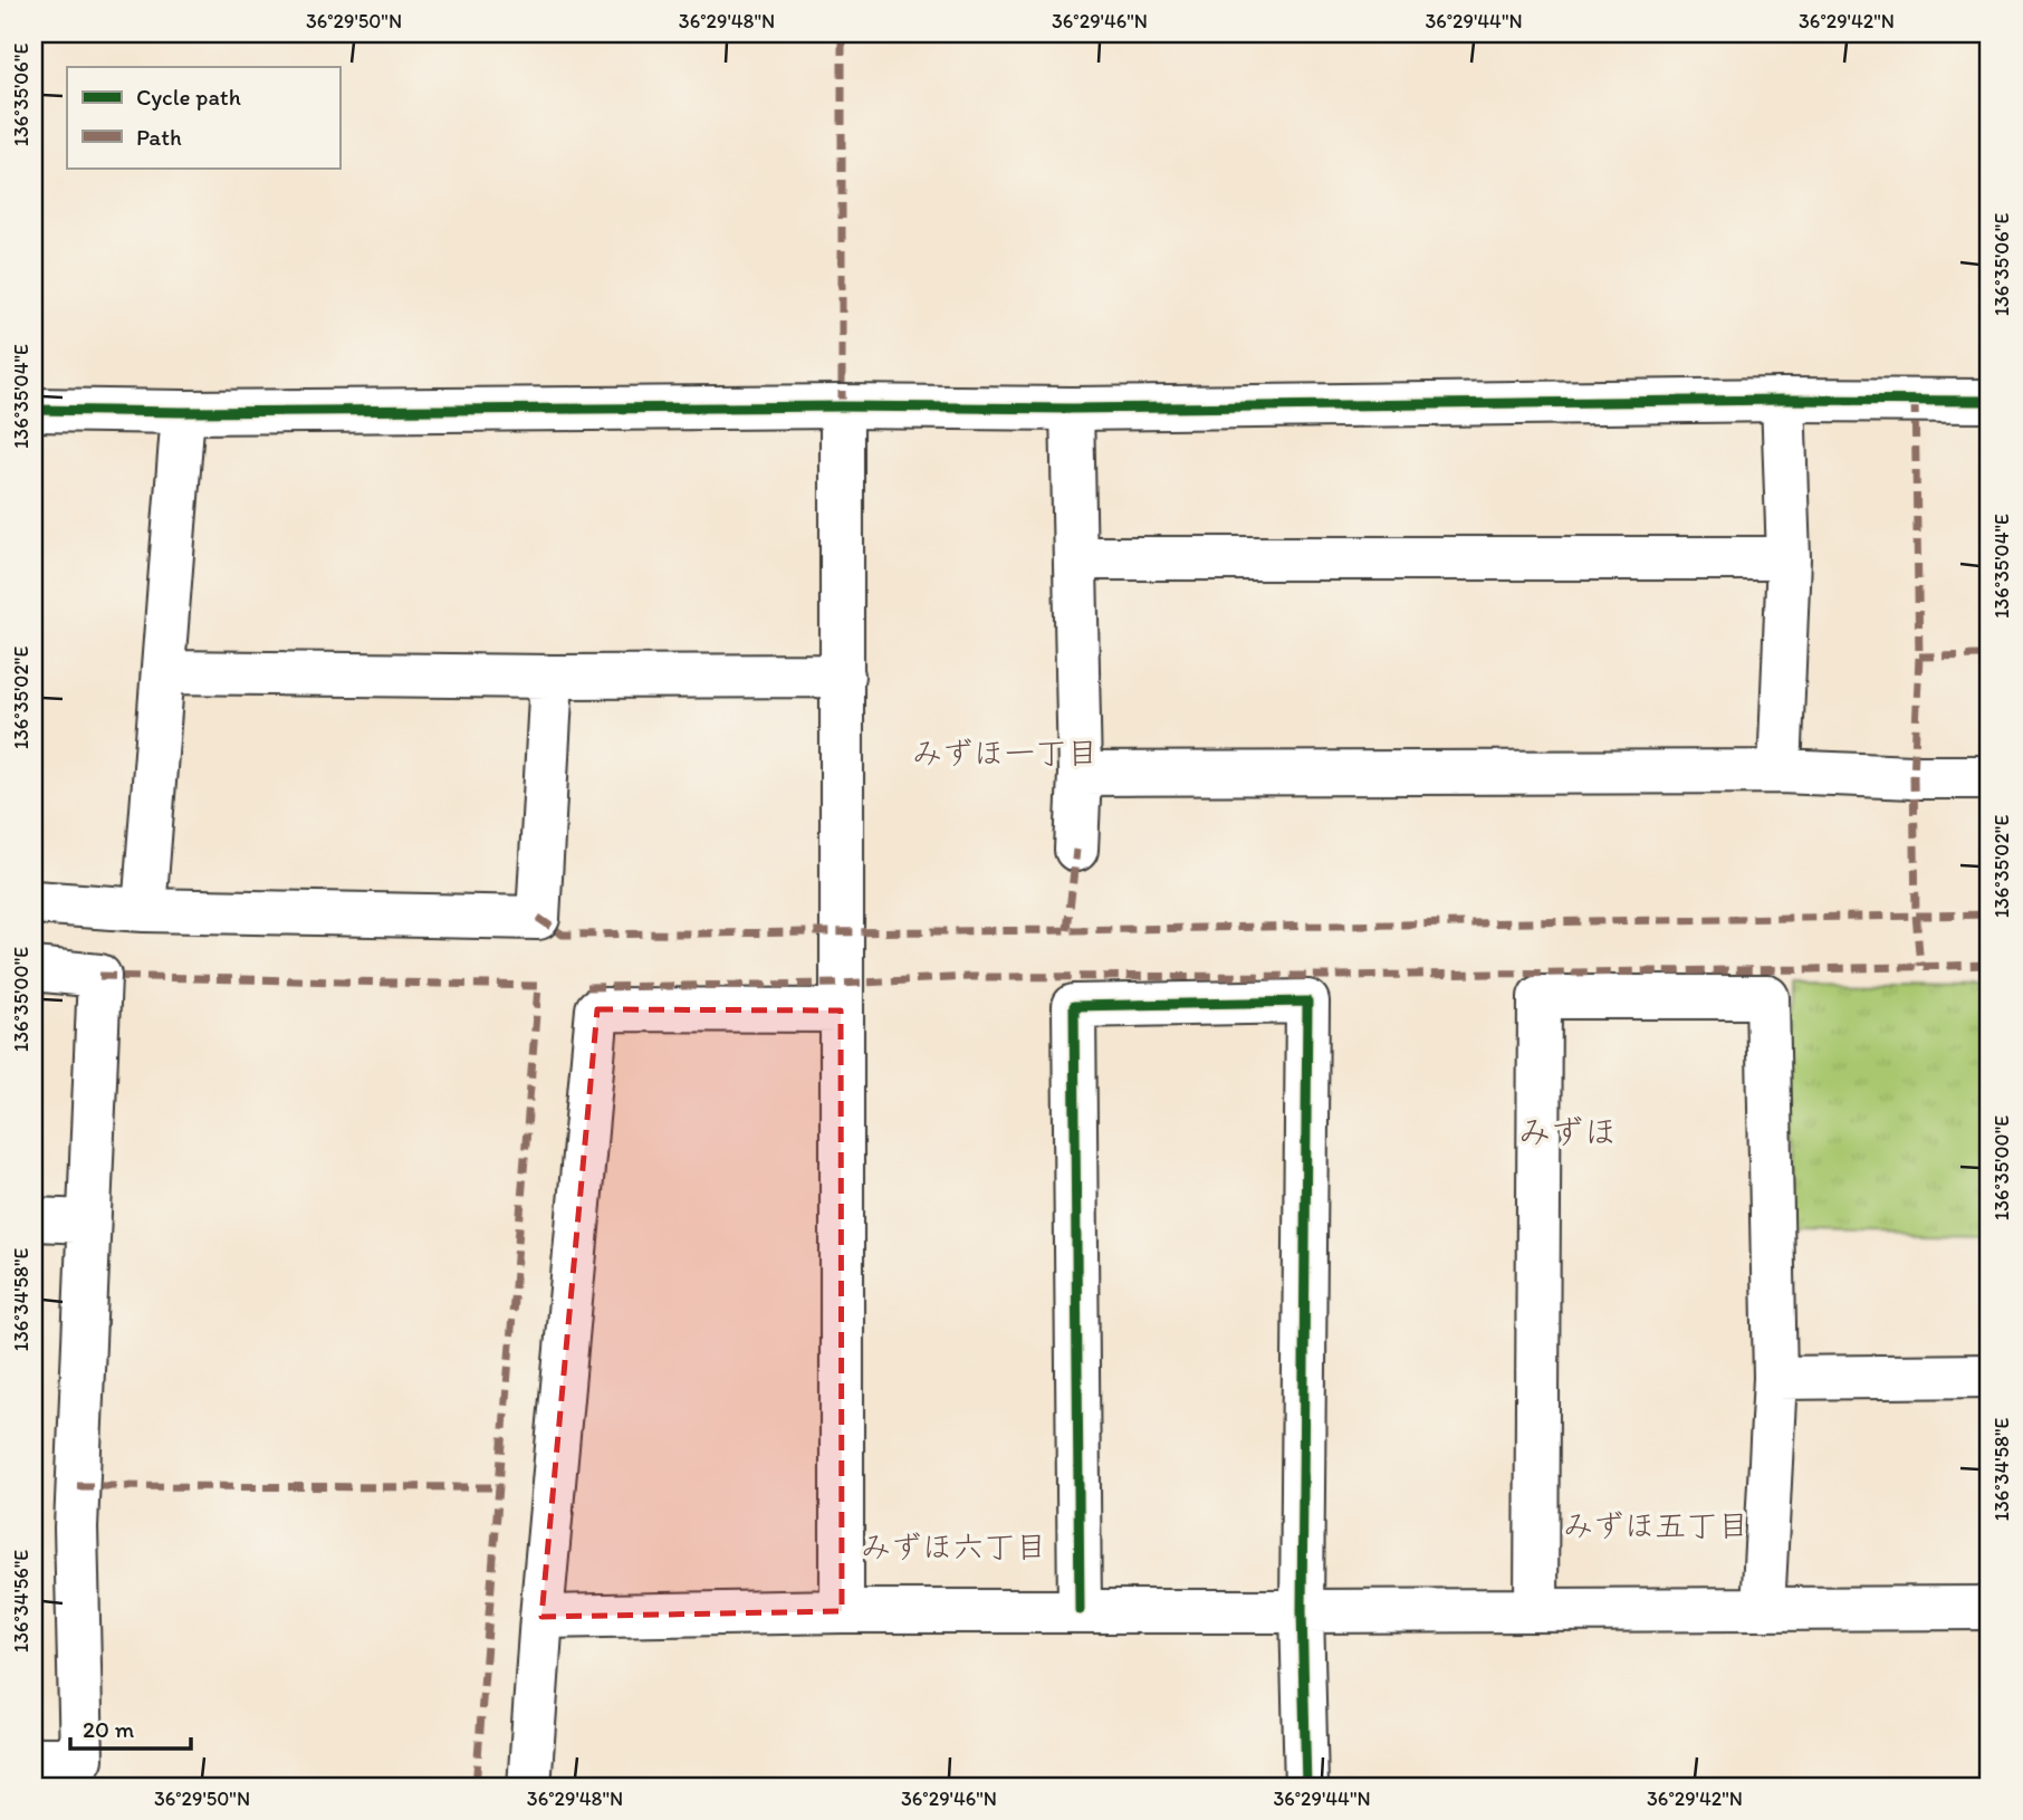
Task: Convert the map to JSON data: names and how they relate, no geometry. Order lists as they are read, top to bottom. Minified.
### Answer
{"districts":["みずほ一丁目","みずほ","みずほ五丁目","みずほ六丁目"],"legend":["Cycle path","Path"],"scale_bar":"20 m","coordinates":["36°29'50\"N","36°29'48\"N","36°29'46\"N","36°29'44\"N","36°29'42\"N","136°35'06\"E","136°35'04\"E","136°35'02\"E","136°35'00\"E","136°34'58\"E","136°34'56\"E"]}
